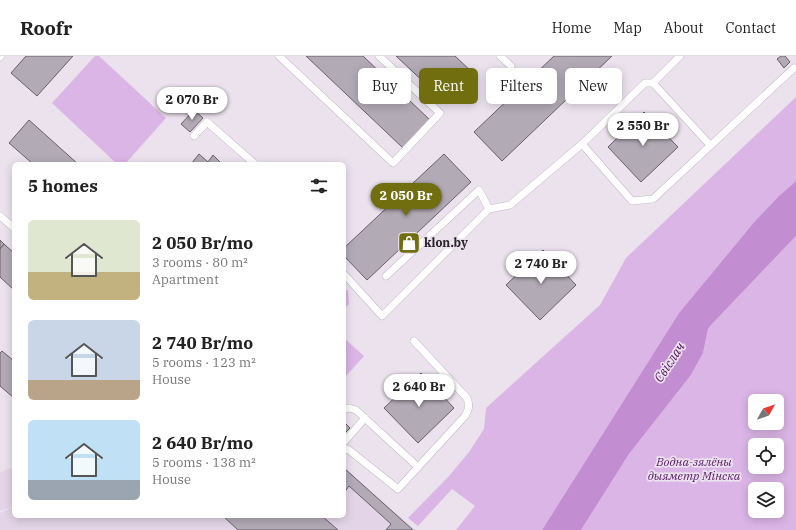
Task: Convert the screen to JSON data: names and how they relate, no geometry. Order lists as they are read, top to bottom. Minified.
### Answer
{"water":["Свіслач"],"parks":["Водна-зялёны дыяметр Мінска"],"places":{"shop":["klon.by"]},"north":"top right","page":{"header":"Roofr","nav":["Home","Map","About","Contact"],"chip":["Buy","Rent","Filters","New"],"price":["2 070 Br","2 550 Br","2 050 Br","2 740 Br","2 640 Br"],"heading":"5 homes","list":[{"name":"2 050 Br/mo","note":"3 rooms · 80 m² · Apartment"},{"name":"2 740 Br/mo","note":"5 rooms · 123 m² · House"},{"name":"2 640 Br/mo","note":"5 rooms · 138 m² · House"}]}}
